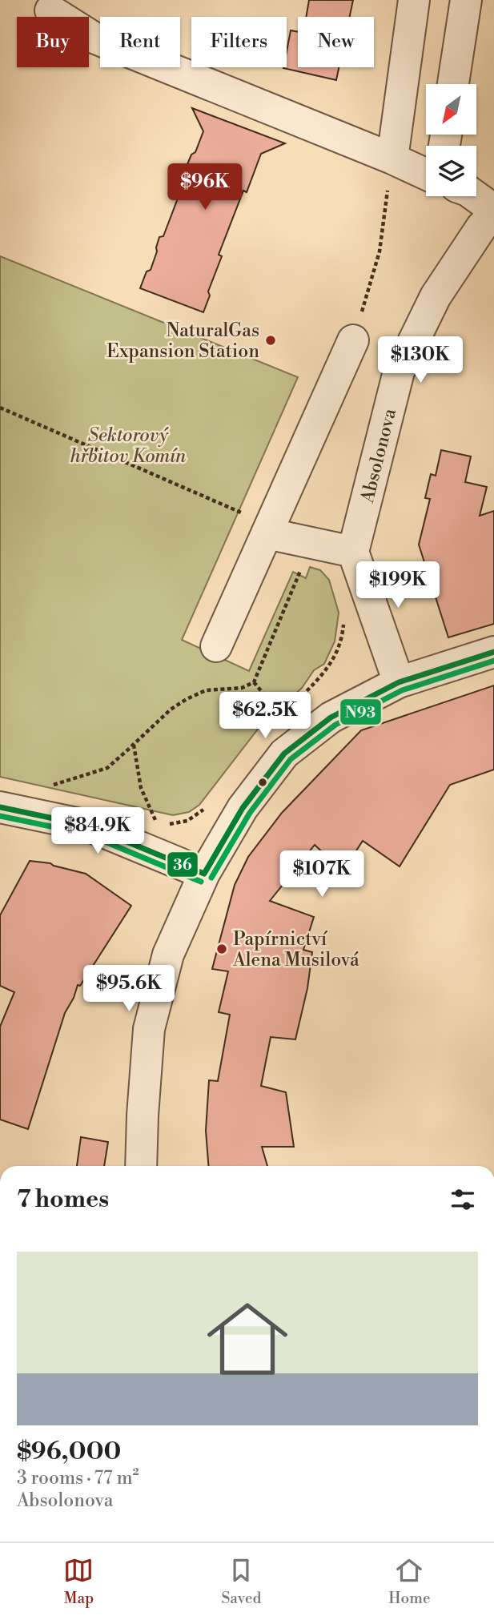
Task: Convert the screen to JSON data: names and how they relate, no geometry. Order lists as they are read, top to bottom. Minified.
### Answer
{"streets":{"street":["Absolonova"]},"parks":["Sektorový hřbitov Komín"],"places":["NaturalGas Expansion Station","Papírnictví Alena Musilová"],"lines":["transit line 36","transit line N93"],"north":"bottom left","page":{"chip":["Buy","Rent","Filters","New"],"price":["$96K","$130K","$199K","$62.5K","$84.9K","$107K","$95.6K"],"heading":"7 homes","list":[{"name":"$96,000","note":"3 rooms · 77 m² · Absolonova"}],"tabs":["Map","Saved","Home"]}}
